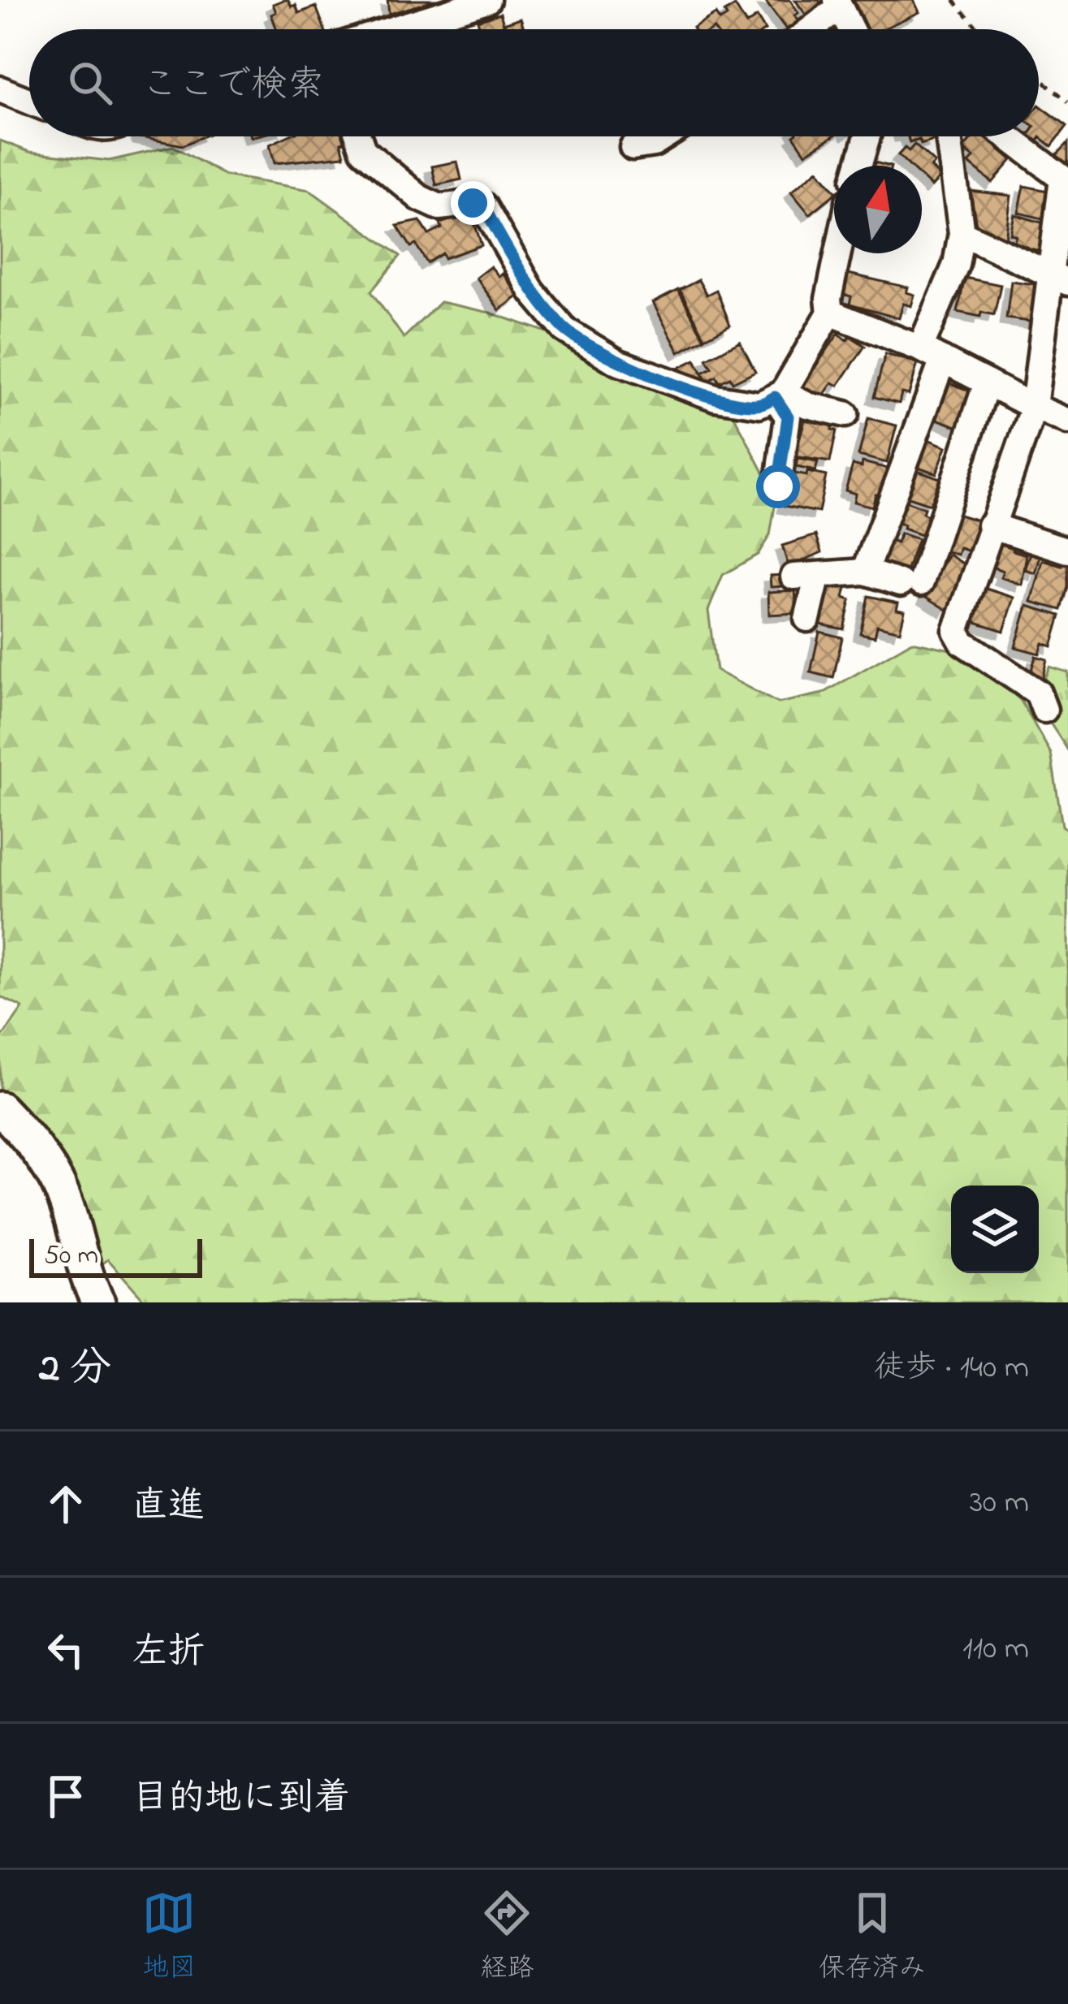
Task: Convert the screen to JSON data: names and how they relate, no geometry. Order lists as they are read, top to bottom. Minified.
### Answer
{"scale_bar":"50 m","north":"top","page":{"search":"ここで検索","scale":"50 m","heading":["2 分","徒歩 · 140 m"],"list":[["直進","30 m"],["左折","110 m"],"目的地に到着"],"nav":["地図","経路","保存済み"]}}
